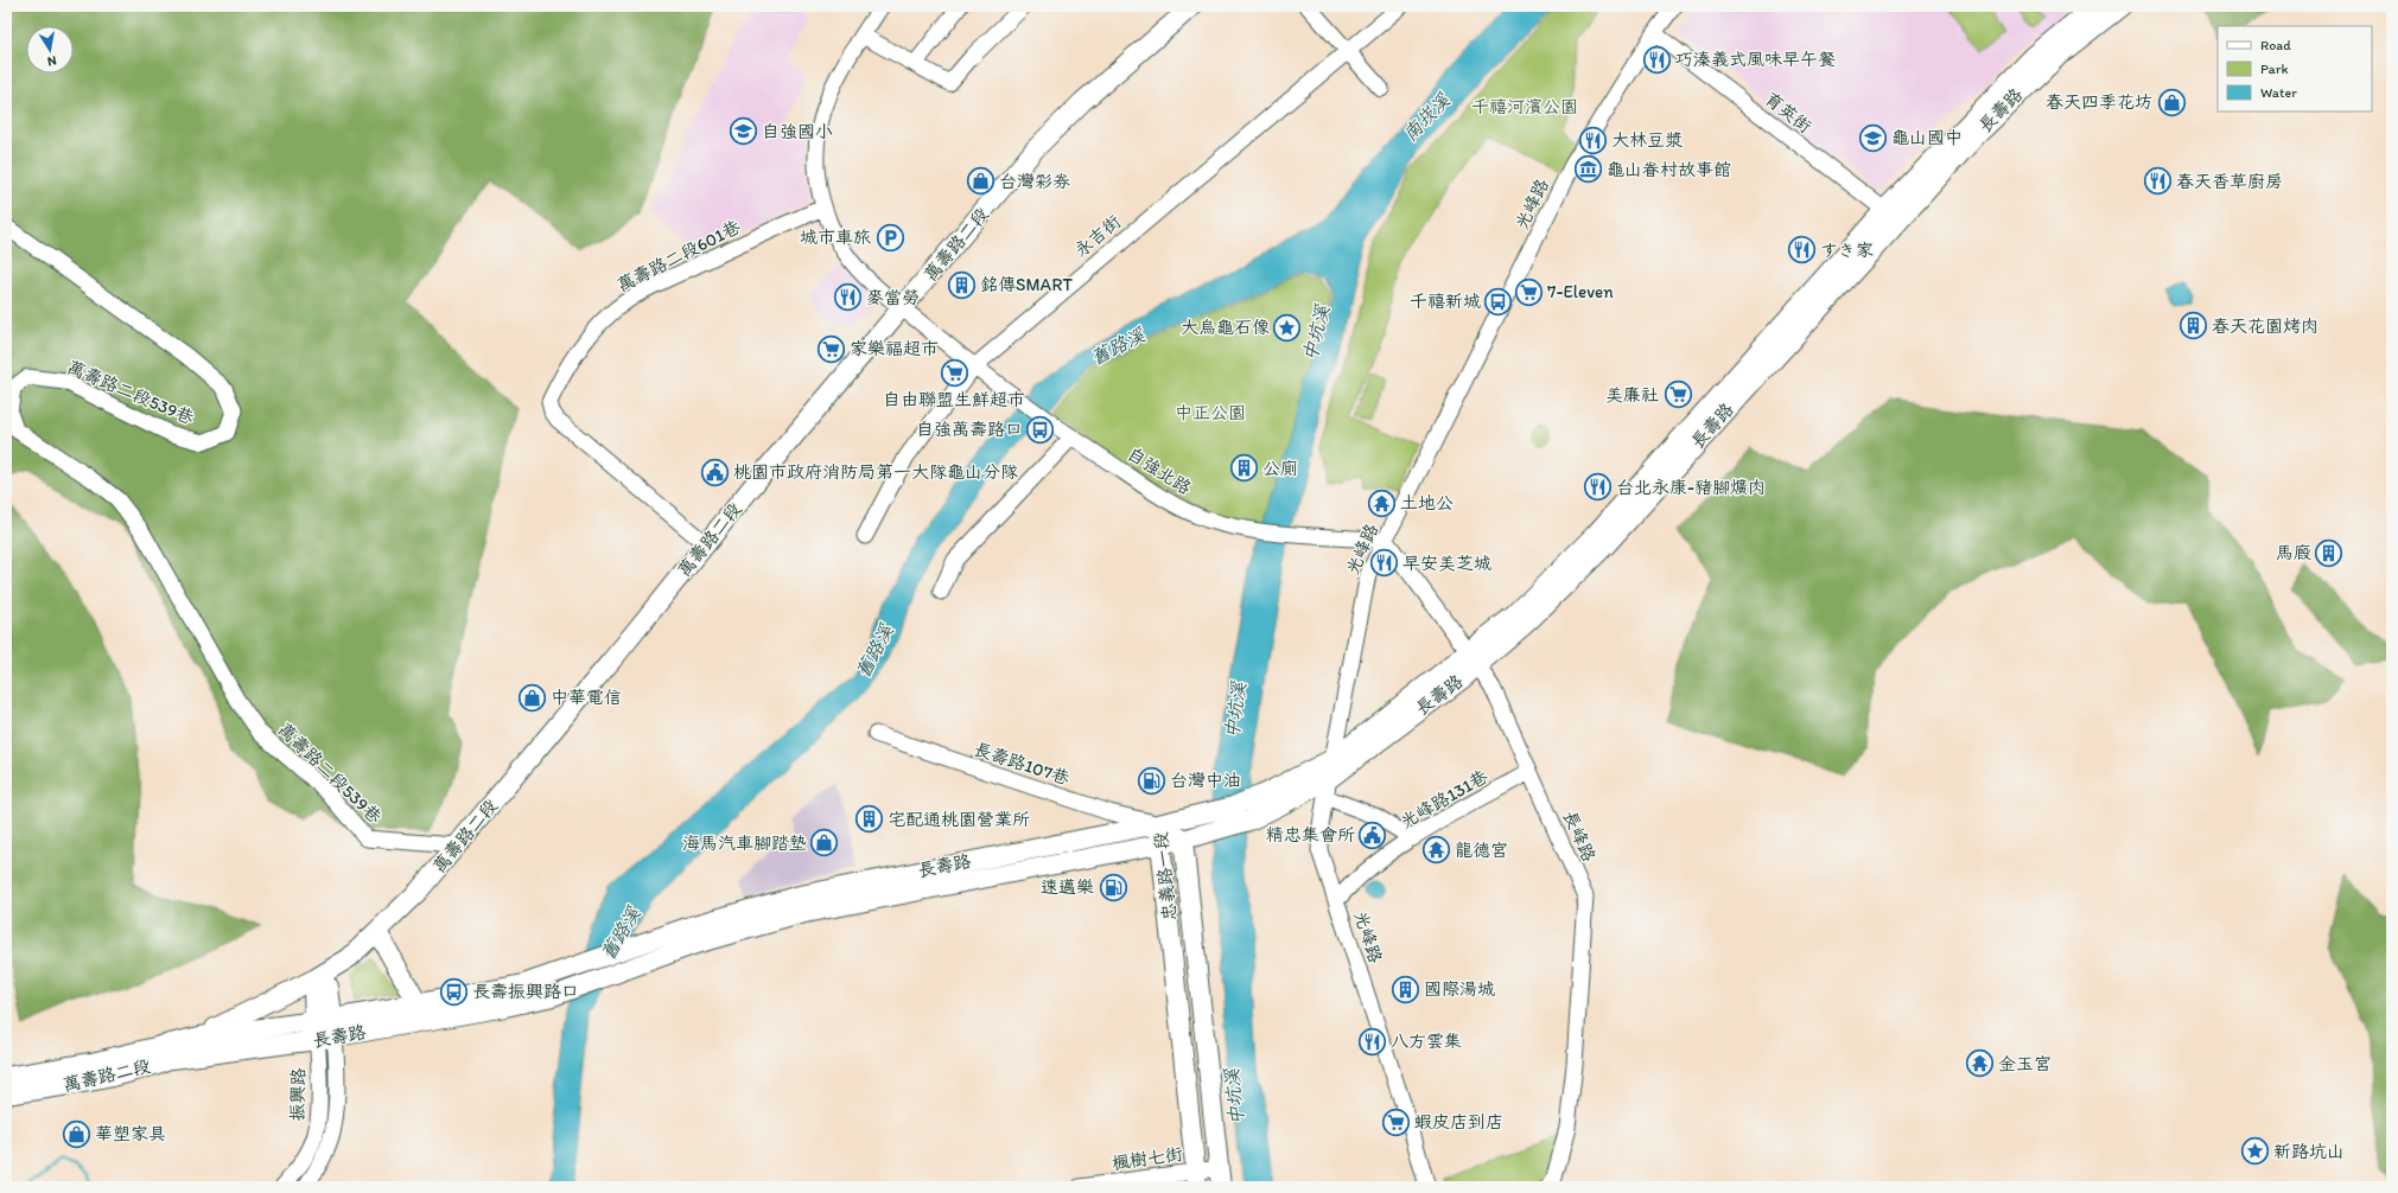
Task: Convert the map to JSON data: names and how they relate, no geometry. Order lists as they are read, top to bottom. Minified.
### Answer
{"streets":{"main road":["長壽路","萬壽路二段","忠義路一段"],"street":["育英街","光峰路","永吉街","萬壽路二段601巷","萬壽路二段539巷","自強北路","長壽路107巷","光峰路131巷","長峰路","振興路","楓樹七街"]},"crossings":[["長壽路","育英街"],["長壽路","光峰路"],["長壽路","萬壽路二段"],["長壽路","長壽路107巷"],["長壽路","長峰路"],["長壽路","忠義路一段"],["長壽路","振興路"],["育英街","光峰路"],["光峰路","自強北路"],["光峰路","光峰路131巷"],["光峰路","長峰路"],["永吉街","自強北路"],["萬壽路二段","萬壽路二段601巷"],["萬壽路二段","萬壽路二段539巷"],["自強北路","長峰路"],["長壽路107巷","忠義路一段"],["光峰路131巷","長峰路"],["忠義路一段","楓樹七街"]],"water":["南崁溪","中坑溪","舊路溪"],"parks":["千禧河濱公園","中正公園"],"places":{"restaurant":["巧溱義式風味早午餐","大林豆漿","春天香草廚房","すき家","麥當勞","台北永康-豬腳爌肉","早安美芝城","八方雲集"],"shop":["春天四季花坊","台灣彩券","中華電信","海馬汽車腳踏墊","華塑家具"],"school or university":["自強國小","龜山國中"],"museum":["龜山眷村故事館"],"parking":["城市車旅"],"building":["銘傳SMART","春天花園烤肉","公廁","馬廄","宅配通桃園營業所","國際湯城"],"supermarket":["7-Eleven","家樂福超市","自由聯盟生鮮超市","美廉社","蝦皮店到店"],"bus stop":["千禧新城","自強萬壽路口","長壽振興路口"],"place":["大烏龜石像","新路坑山"],"public building":["桃園市政府消防局第一大隊龜山分隊","精忠集會所"],"temple":["土地公","龍德宮","金玉宮"],"fuel station":["台灣中油","速邁樂"]},"legend":["Road","Park","Water"],"north":"bottom"}
